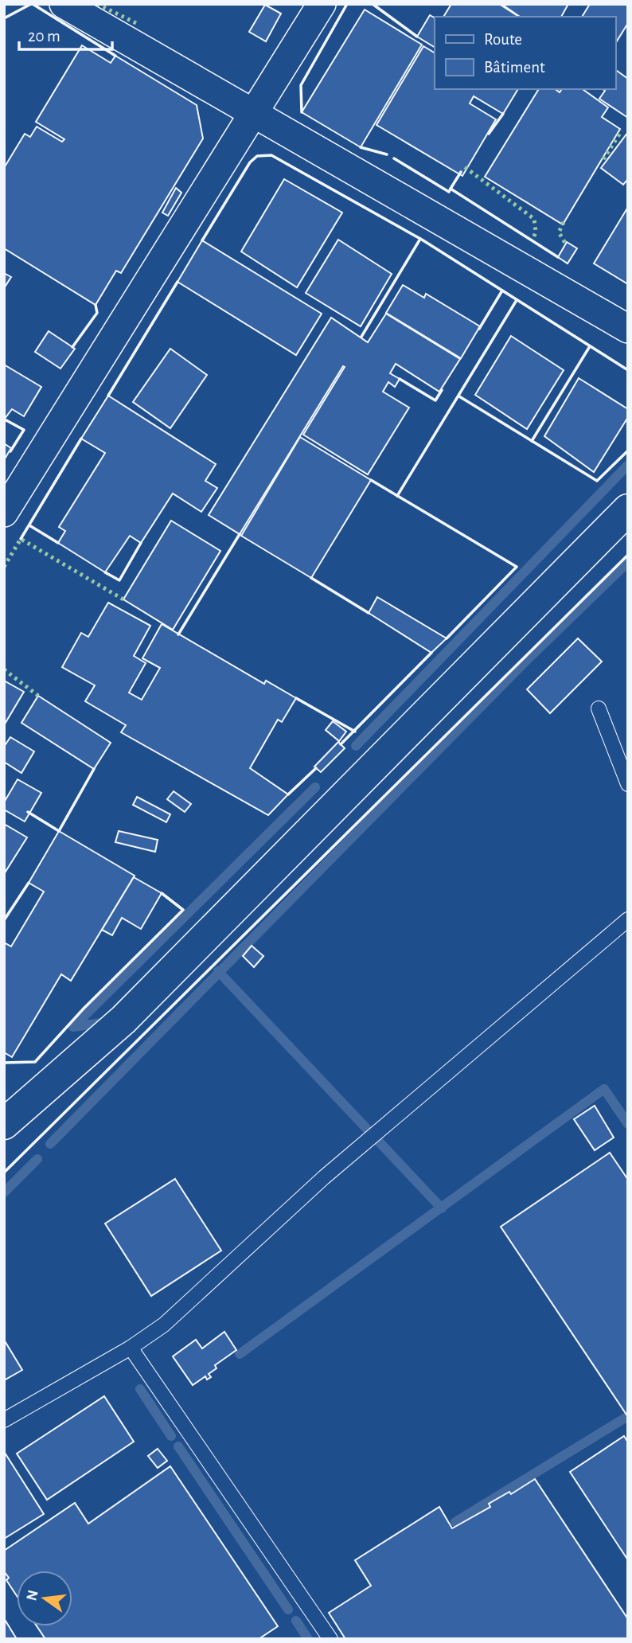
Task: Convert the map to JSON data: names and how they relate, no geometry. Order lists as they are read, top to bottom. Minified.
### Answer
{"legend":["Route","Bâtiment"],"scale_bar":"20 m","north":"left"}
